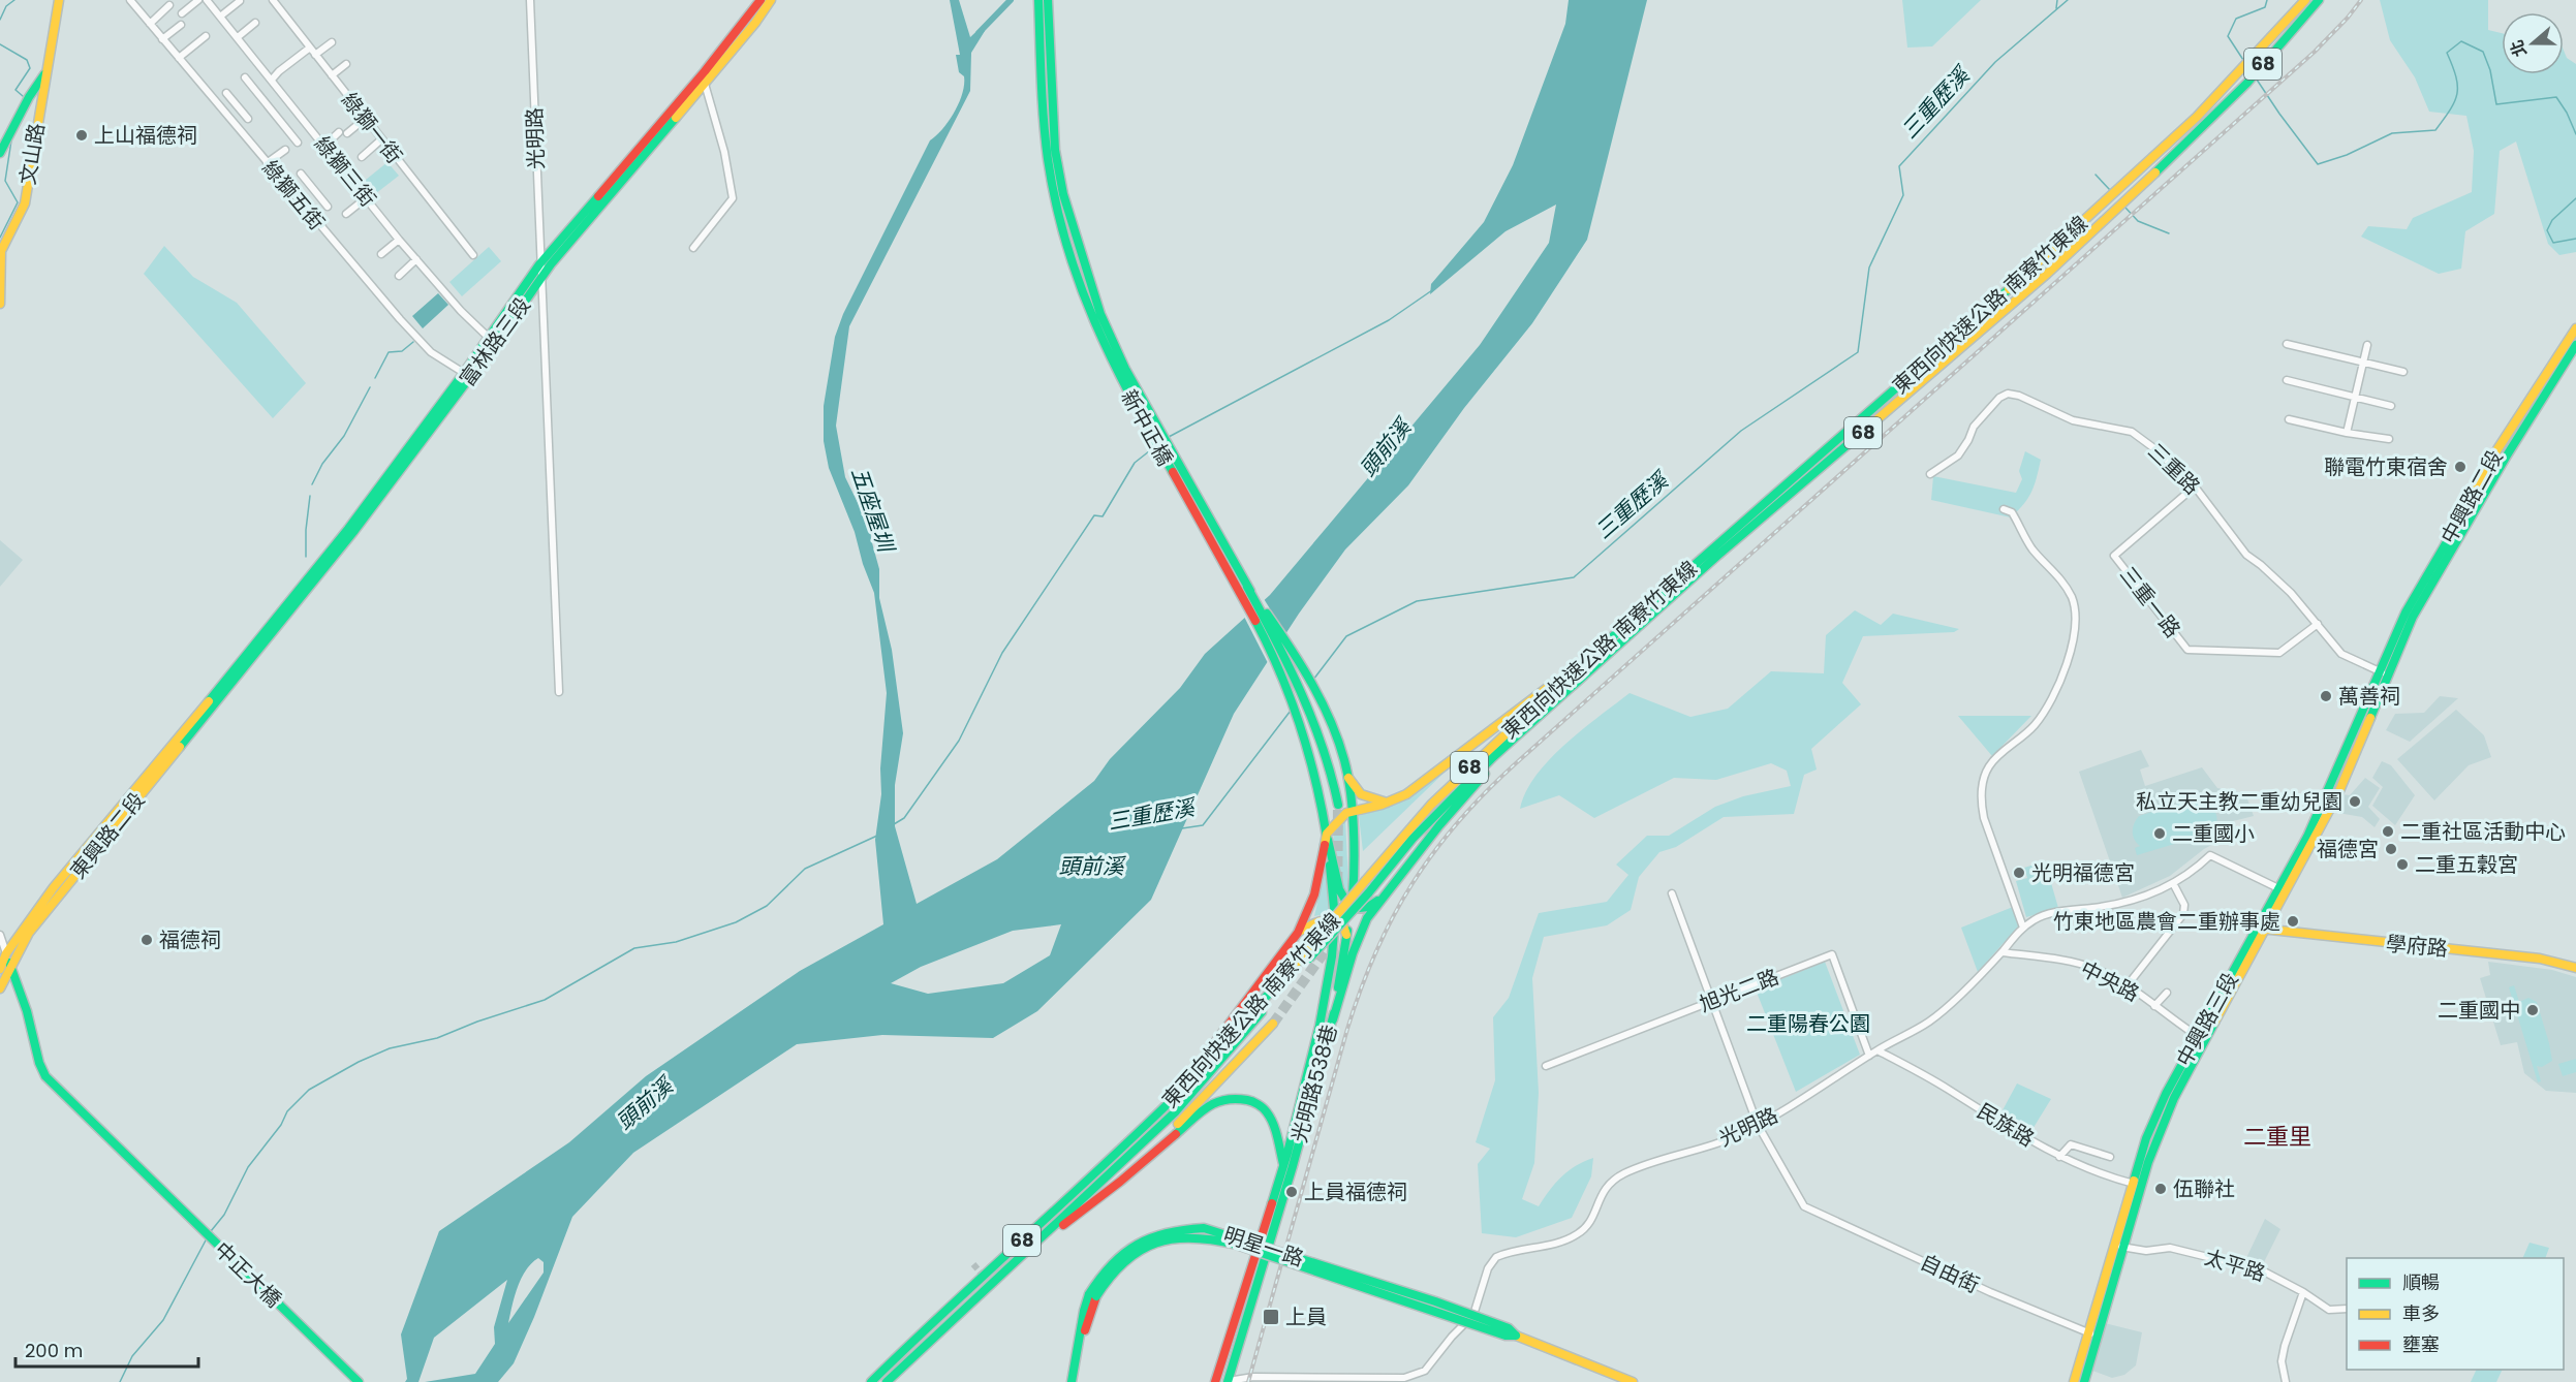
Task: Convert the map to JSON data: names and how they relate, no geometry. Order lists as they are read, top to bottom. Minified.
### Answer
{"streets":{"main road":["68","文山路","東西向快速公路 南寮竹東線","富林路三段","新中正橋","中興路二段","東興路二段","學府路","中興路三段","光明路538巷","明星一路","中正大橋"],"street":["綠獅一街","光明路","綠獅三街","綠獅五街","三重路","三重一路","中央路","旭光二路","民族路","太平路","自由街"]},"crossings":[["光明路","富林路三段"],["光明路","中央路"],["光明路","旭光二路"],["光明路","中興路三段"],["光明路","光明路538巷"],["光明路","民族路"],["光明路","自由街"],["綠獅三街","富林路三段"],["綠獅五街","富林路三段"],["富林路三段","東興路二段"],["新中正橋","光明路538巷"],["三重路","中興路二段"],["三重路","三重一路"],["三重路","中興路三段"],["中興路二段","中興路三段"],["東興路二段","中正大橋"],["學府路","中興路三段"],["中央路","中興路三段"],["中興路三段","民族路"],["中興路三段","太平路"],["中興路三段","自由街"]],"districts":["二重里"],"water":["三重歷溪","頭前溪","五座屋圳"],"parks":["二重陽春公園"],"places":{"other":["上山福德祠","聯電竹東宿舍","萬善祠","私立天主教二重幼兒園","二重社區活動中心","二重國小","福德宮","二重五穀宮","光明福德宮","竹東地區農會二重辦事處","福德祠","二重國中","伍聯社","上員福德祠"],"transit":["上員"]},"legend":["順暢","車多","壅塞"],"scale_bar":"200 m","north":"left"}
